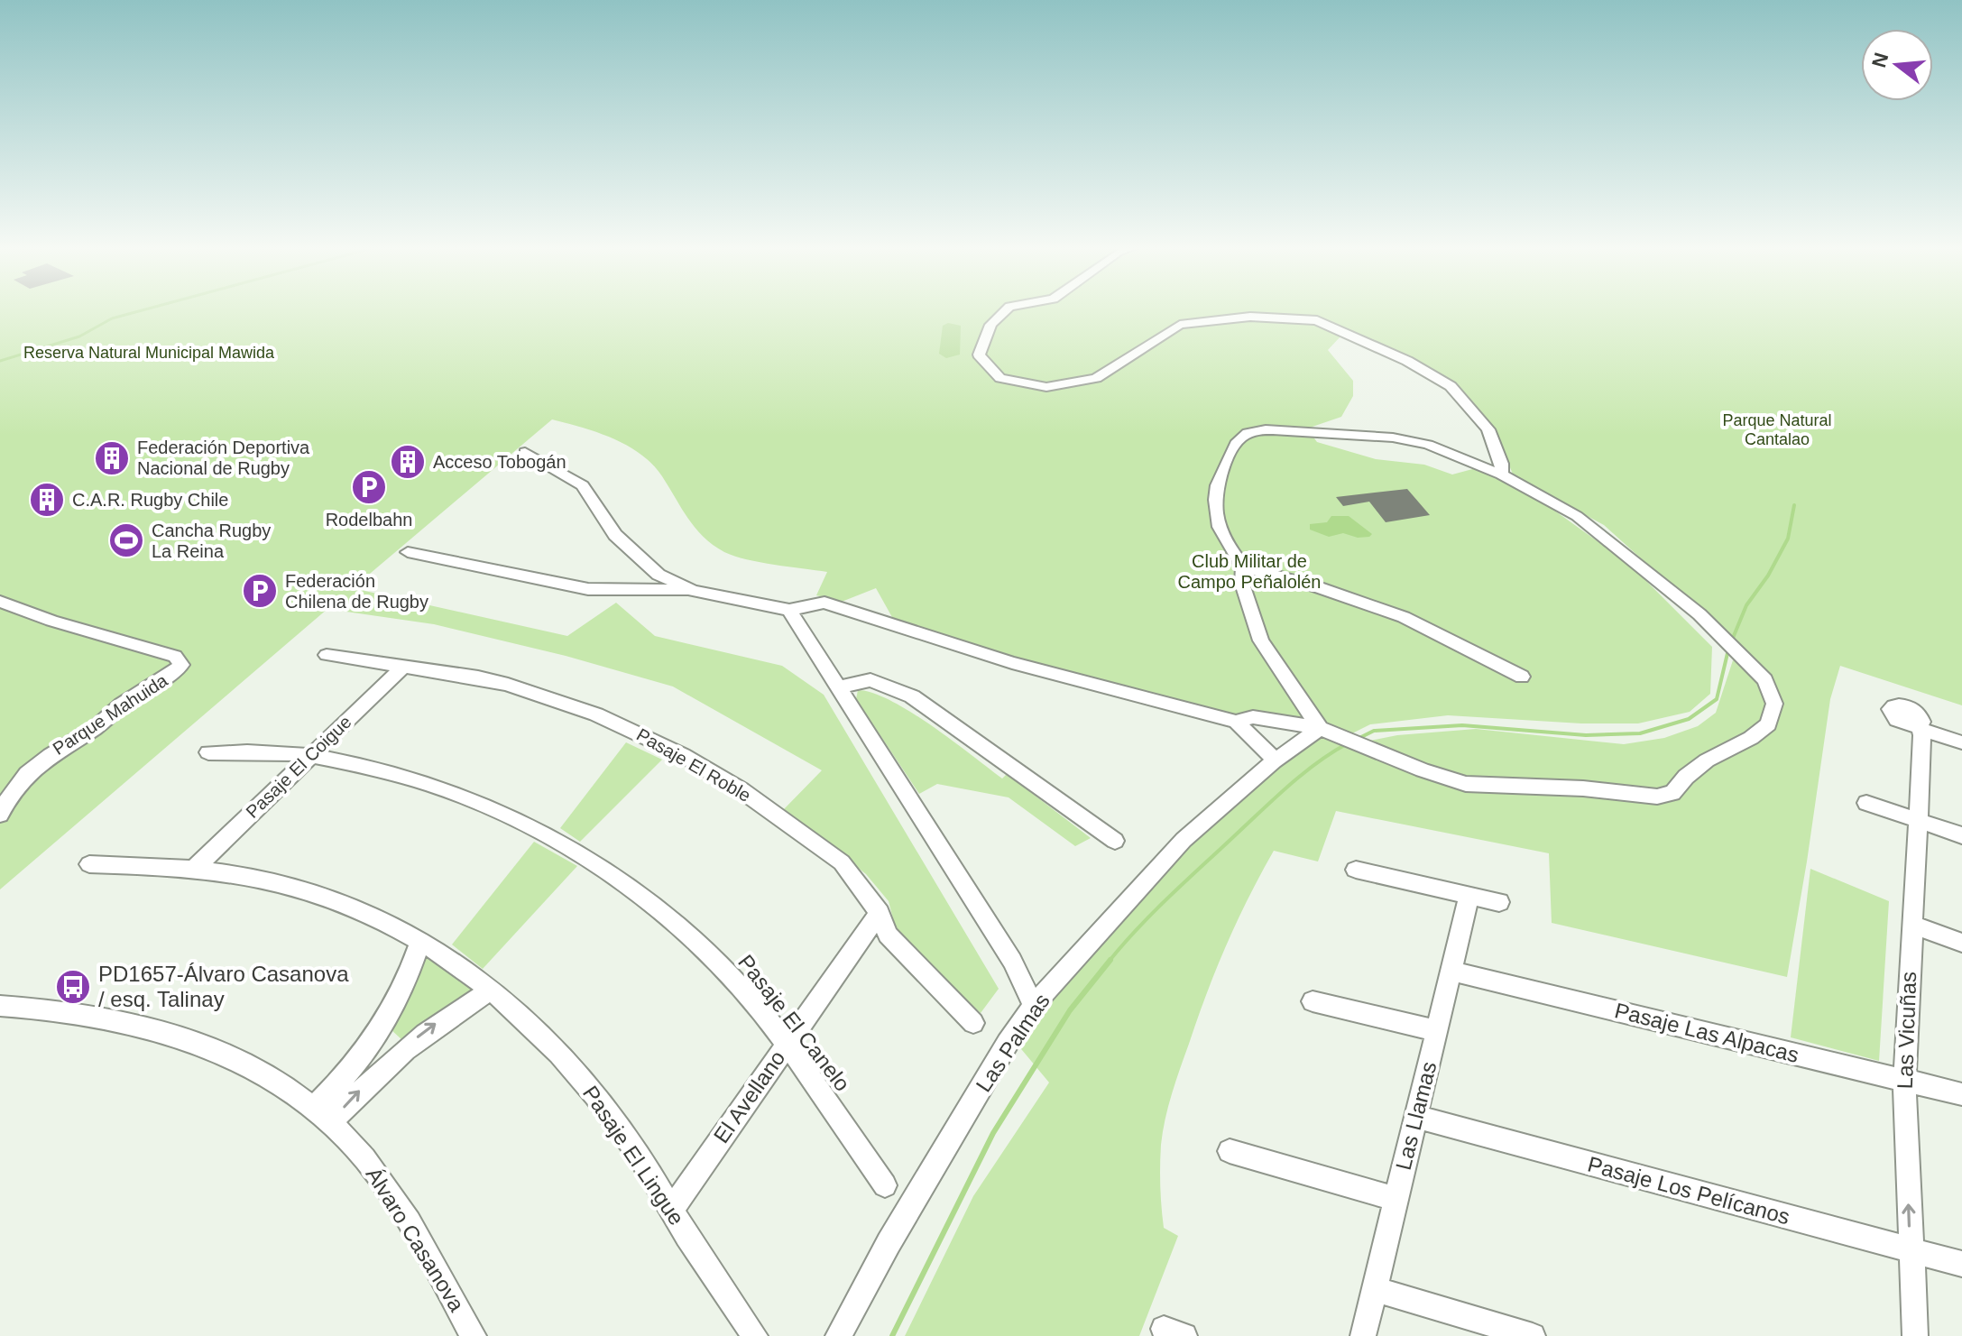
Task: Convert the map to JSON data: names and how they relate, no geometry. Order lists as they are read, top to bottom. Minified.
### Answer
{"streets":{"street":["Parque Mahuida","Pasaje El Roble","Pasaje El Coigue","Pasaje El Canelo","Las Vicuñas","Pasaje Las Alpacas","Las Palmas","El Avellano","Las Llamas","Pasaje El Lingue","Pasaje Los Pelícanos","Álvaro Casanova"]},"crossings":[["Pasaje El Roble","Pasaje El Coigue"],["Pasaje El Roble","El Avellano"],["Pasaje El Coigue","Pasaje El Canelo"],["Pasaje El Coigue","Pasaje El Lingue"],["Pasaje El Canelo","El Avellano"],["Las Vicuñas","Pasaje Las Alpacas"],["Las Vicuñas","Pasaje Los Pelícanos"],["Pasaje Las Alpacas","Las Llamas"],["El Avellano","Pasaje El Lingue"],["Las Llamas","Pasaje Los Pelícanos"]],"parks":["Reserva Natural Municipal Mawida","Parque Natural Cantalao","Club Militar de Campo Peñalolén"],"places":{"building":["Federación Deportiva Nacional de Rugby","Acceso Tobogán","C.A.R. Rugby Chile"],"parking":["Rodelbahn","Federación Chilena de Rugby"],"sports":["Cancha Rugby La Reina"],"bus stop":["PD1657-Álvaro Casanova / esq. Talinay"]},"north":"left"}
